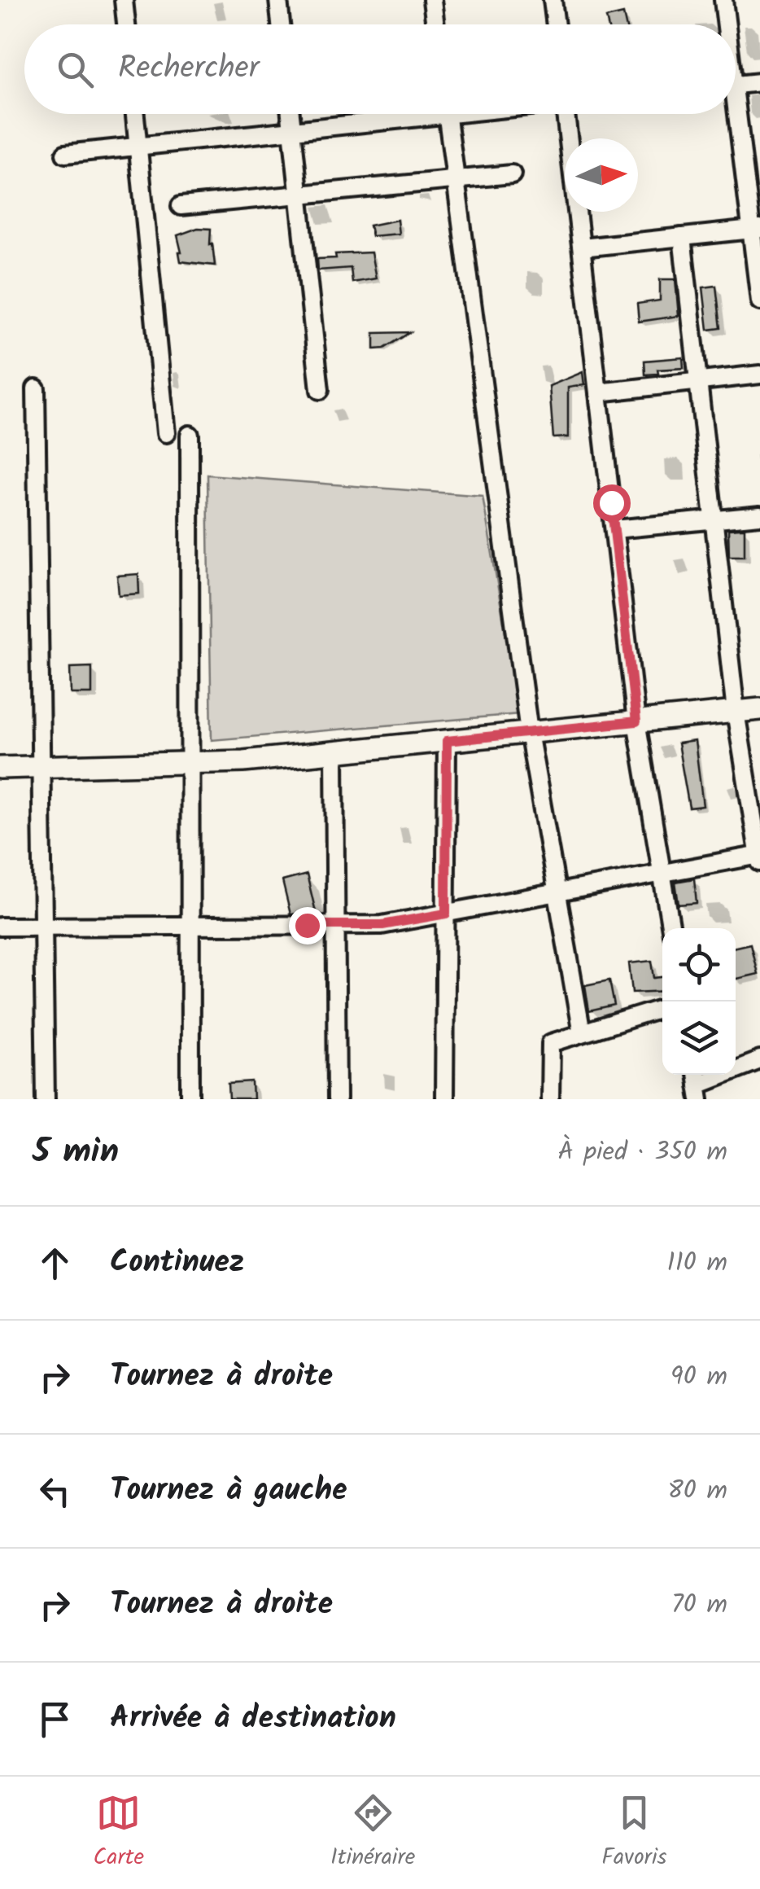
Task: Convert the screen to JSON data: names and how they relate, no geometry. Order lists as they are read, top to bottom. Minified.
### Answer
{"north":"right","page":{"search":"Rechercher","heading":["5 min","À pied · 350 m"],"list":[["Continuez","110 m"],["Tournez à droite","90 m"],["Tournez à gauche","80 m"],["Tournez à droite","70 m"],"Arrivée à destination"],"nav":["Carte","Itinéraire","Favoris"]}}
